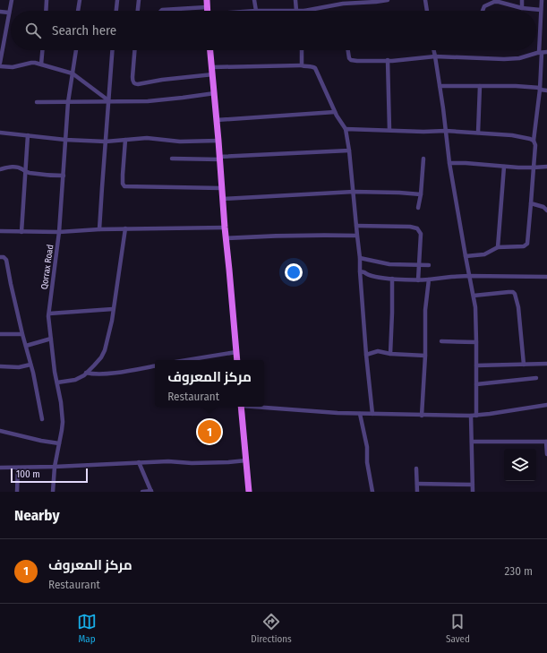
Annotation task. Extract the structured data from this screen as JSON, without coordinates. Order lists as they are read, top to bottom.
{
  "streets": {
    "street": ["Qorrax Road"]
  },
  "scale_bar": "100 m",
  "page": {
    "search": "Search here",
    "popup": ["مركز المعروف", "Restaurant"],
    "pins": "1",
    "scale": "100 m",
    "heading": "Nearby",
    "list": [
      {
        "mark": "1",
        "name": "مركز المعروف",
        "note": "Restaurant",
        "value": "230 m"
      }
    ],
    "nav": ["Map", "Directions", "Saved"]
  }
}
